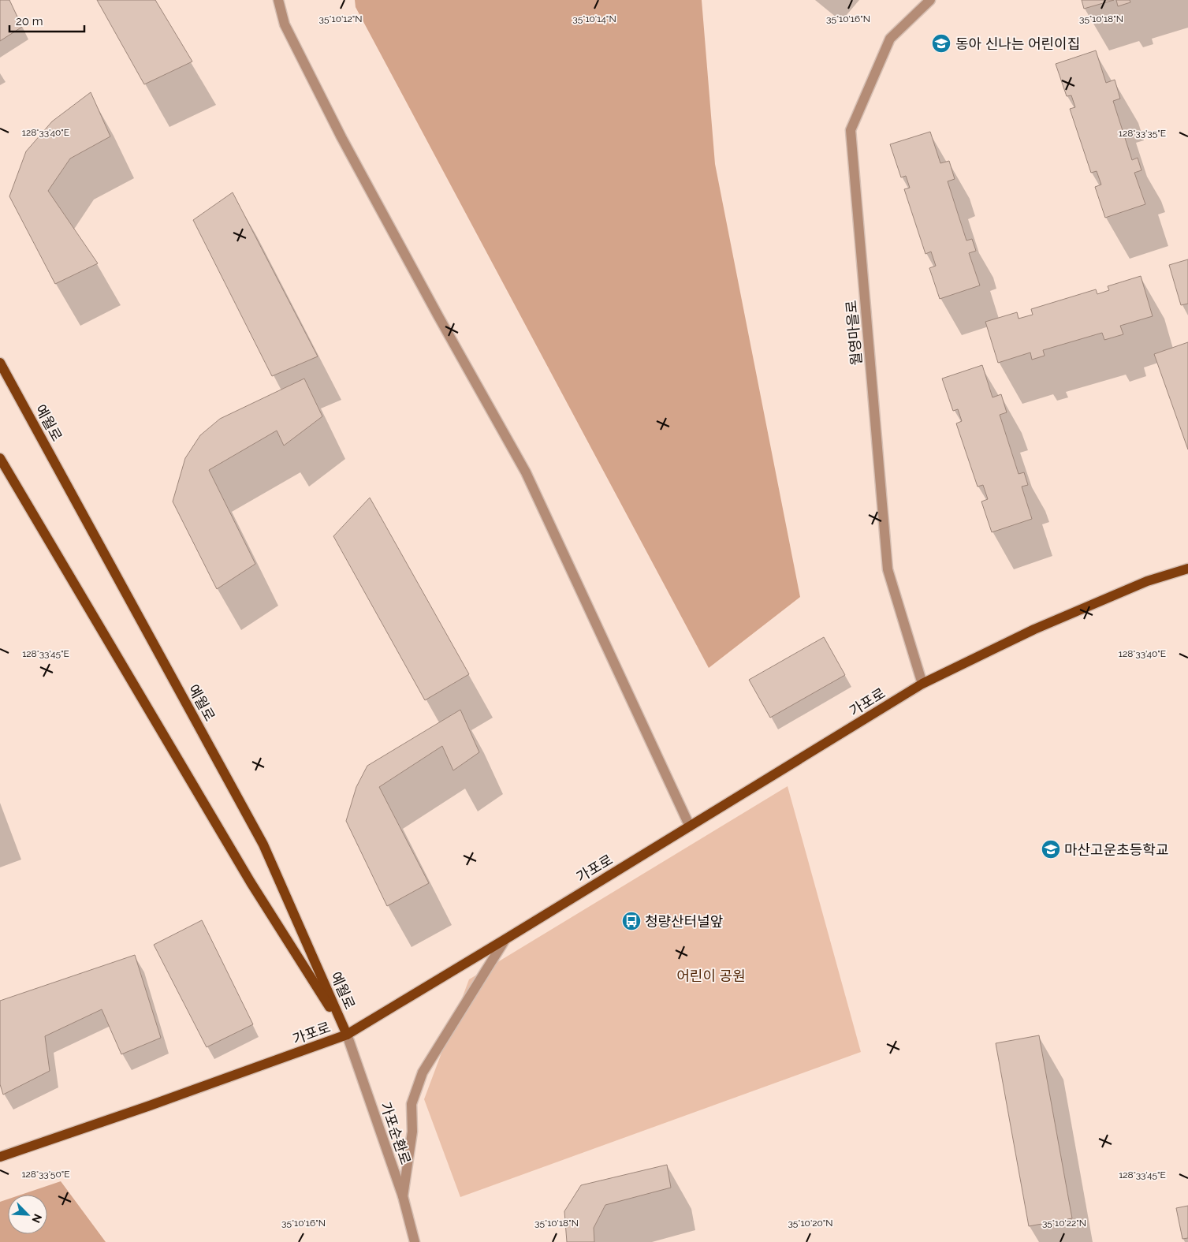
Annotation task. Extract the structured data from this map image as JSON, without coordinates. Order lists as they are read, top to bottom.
{
  "streets": {
    "main road": ["예월로", "가포로"],
    "street": ["월영마을로", "가포순환로"]
  },
  "crossings": [
    ["월영마을로", "가포로"],
    ["예월로", "가포로"],
    ["예월로", "가포순환로"],
    ["가포로", "가포순환로"]
  ],
  "parks": ["어린이 공원"],
  "places": {
    "school or university": ["동아 신나는 어린이집", "마산고운초등학교"],
    "bus stop": ["청량산터널앞"]
  },
  "scale_bar": "20 m",
  "north": "bottom right",
  "coordinates": [
    "35°10'12\"N",
    "35°10'14\"N",
    "35°10'16\"N",
    "35°10'18\"N",
    "128°33'40\"E",
    "128°33'35\"E",
    "128°33'45\"E",
    "128°33'50\"E",
    "35°10'20\"N",
    "35°10'22\"N"
  ]
}
